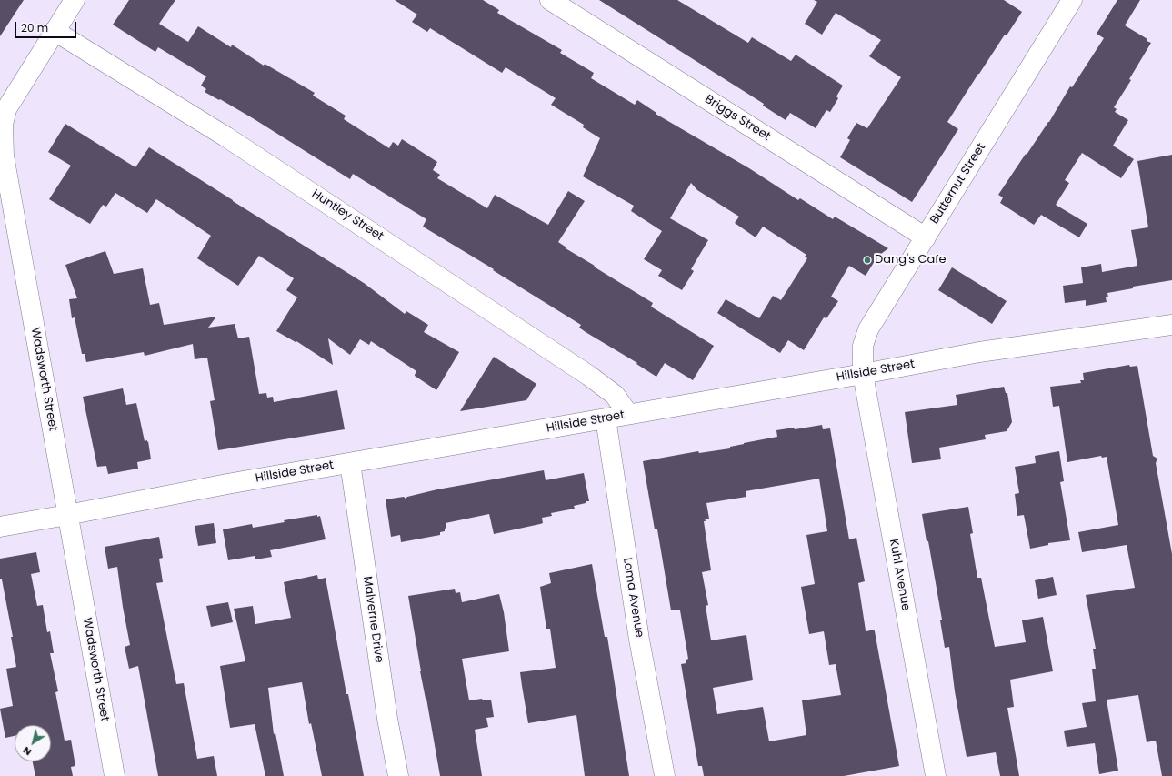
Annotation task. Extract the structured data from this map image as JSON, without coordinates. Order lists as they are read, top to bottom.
{
  "streets": {
    "street": [
      "Briggs Street",
      "Butternut Street",
      "Huntley Street",
      "Hillside Street",
      "Wadsworth Street",
      "Kuhl Avenue",
      "Loma Avenue",
      "Malverne Drive"
    ]
  },
  "crossings": [
    ["Briggs Street", "Butternut Street"],
    ["Butternut Street", "Hillside Street"],
    ["Butternut Street", "Kuhl Avenue"],
    ["Huntley Street", "Hillside Street"],
    ["Huntley Street", "Wadsworth Street"],
    ["Hillside Street", "Wadsworth Street"],
    ["Hillside Street", "Kuhl Avenue"],
    ["Hillside Street", "Loma Avenue"],
    ["Hillside Street", "Malverne Drive"]
  ],
  "places": ["Dang's Cafe"],
  "scale_bar": "20 m",
  "north": "bottom left"
}
